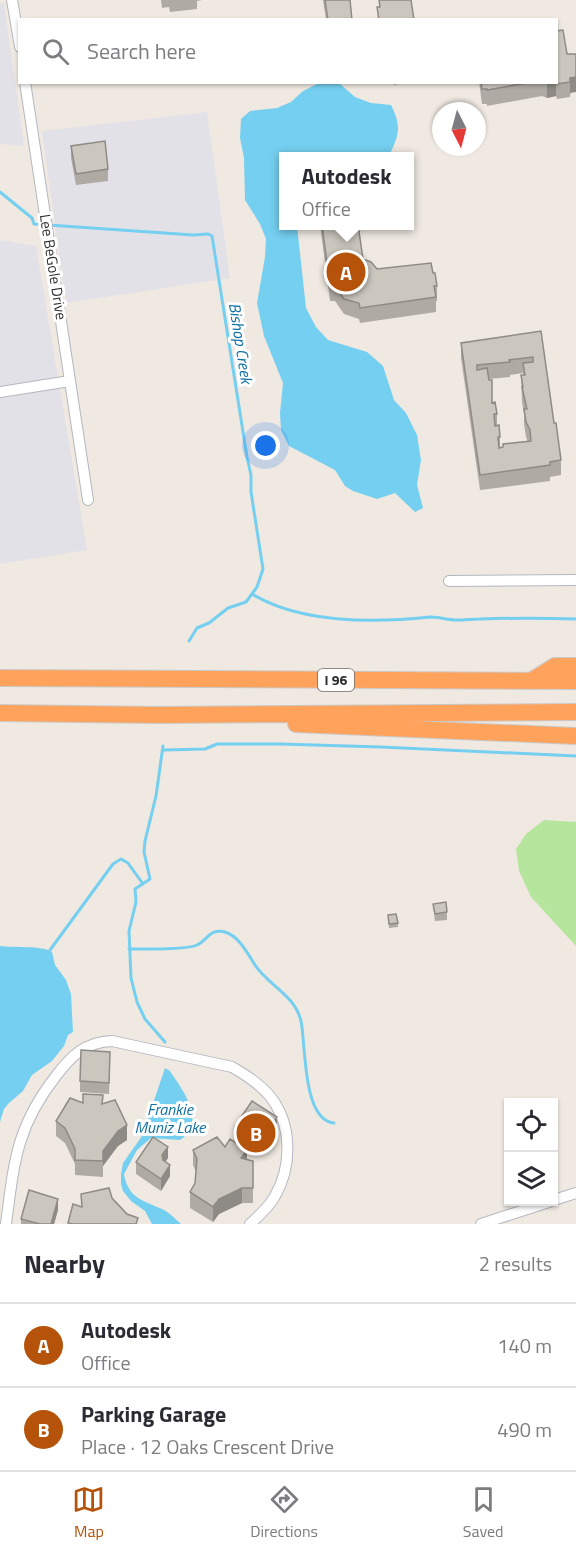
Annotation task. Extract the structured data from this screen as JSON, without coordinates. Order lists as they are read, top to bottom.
{
  "streets": {
    "highway": ["I 96"],
    "street": ["Lee BeGole Drive"]
  },
  "water": ["Bishop Creek", "Frankie Muniz Lake"],
  "north": "bottom",
  "page": {
    "search": "Search here",
    "popup": ["Autodesk", "Office"],
    "pins": ["A", "B"],
    "heading": ["Nearby", "2 results"],
    "list": [
      {
        "mark": "A",
        "name": "Autodesk",
        "note": "Office",
        "value": "140 m"
      },
      {
        "mark": "B",
        "name": "Parking Garage",
        "note": "Place · 12 Oaks Crescent Drive",
        "value": "490 m"
      }
    ],
    "nav": ["Map", "Directions", "Saved"]
  }
}
